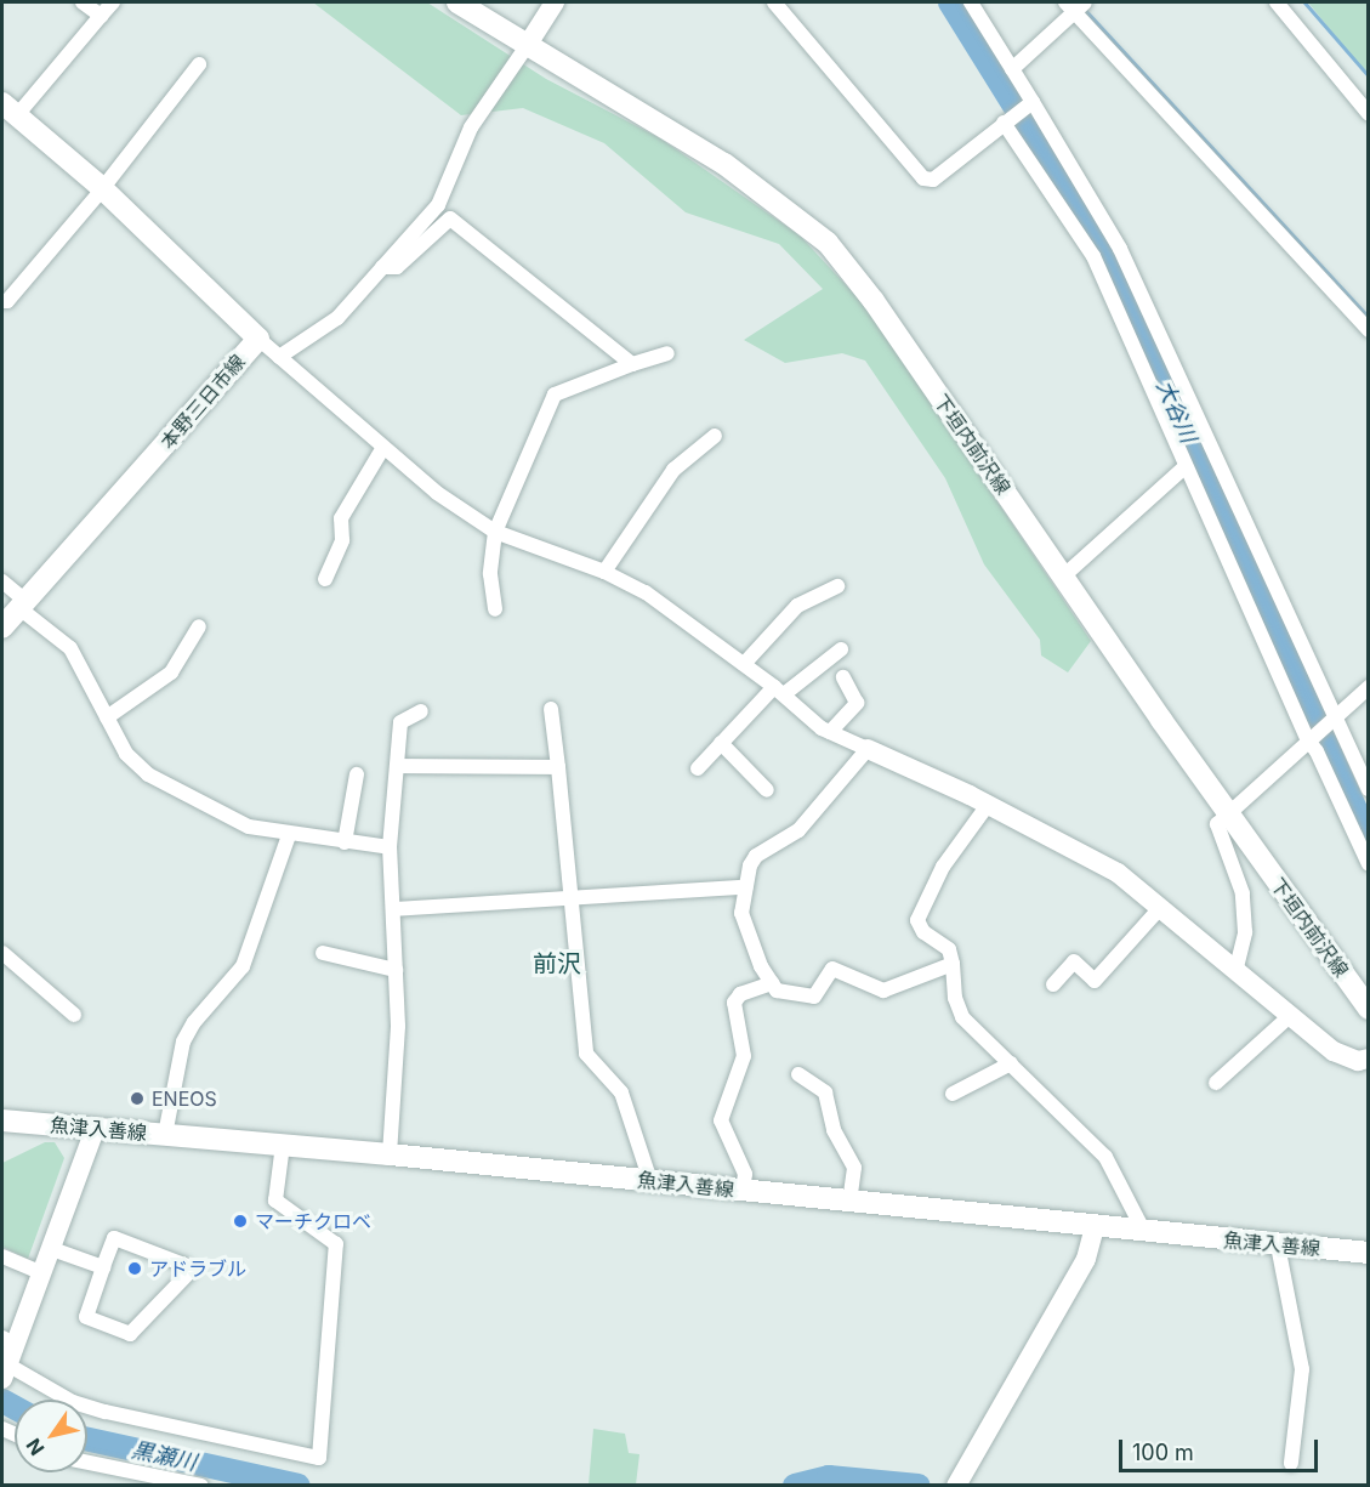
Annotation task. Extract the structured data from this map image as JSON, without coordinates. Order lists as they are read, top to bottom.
{
  "streets": {
    "main road": ["本野三日市線", "下垣内前沢線", "魚津入善線"]
  },
  "districts": ["前沢"],
  "water": ["大谷川", "黒瀬川"],
  "places": ["ENEOS", "マーチクロベ", "アドラブル"],
  "scale_bar": "100 m",
  "north": "bottom left"
}
